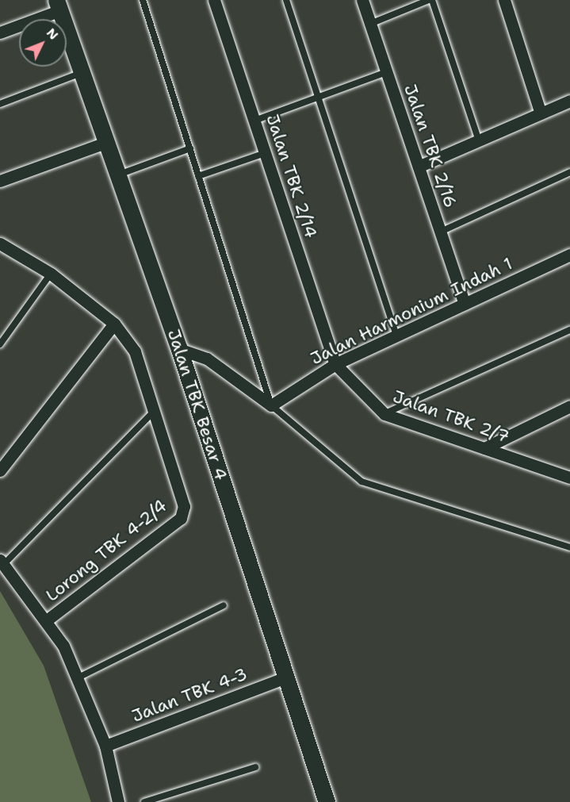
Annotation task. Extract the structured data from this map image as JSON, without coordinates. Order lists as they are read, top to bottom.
{
  "streets": {
    "street": [
      "Jalan TBK 2/16",
      "Jalan TBK 2/14",
      "Jalan Harmonium Indah 1",
      "Jalan TBK Besar 4",
      "Jalan TBK 2/7",
      "Lorong TBK 4-2/4",
      "Jalan TBK 4-3"
    ]
  },
  "crossings": [
    ["Jalan TBK 2/16", "Jalan Harmonium Indah 1"],
    ["Jalan TBK 2/14", "Jalan Harmonium Indah 1"],
    ["Jalan TBK 2/14", "Jalan TBK 2/7"],
    ["Jalan Harmonium Indah 1", "Jalan TBK 2/7"],
    ["Jalan TBK Besar 4", "Jalan TBK 4-3"]
  ],
  "north": "top right"
}
